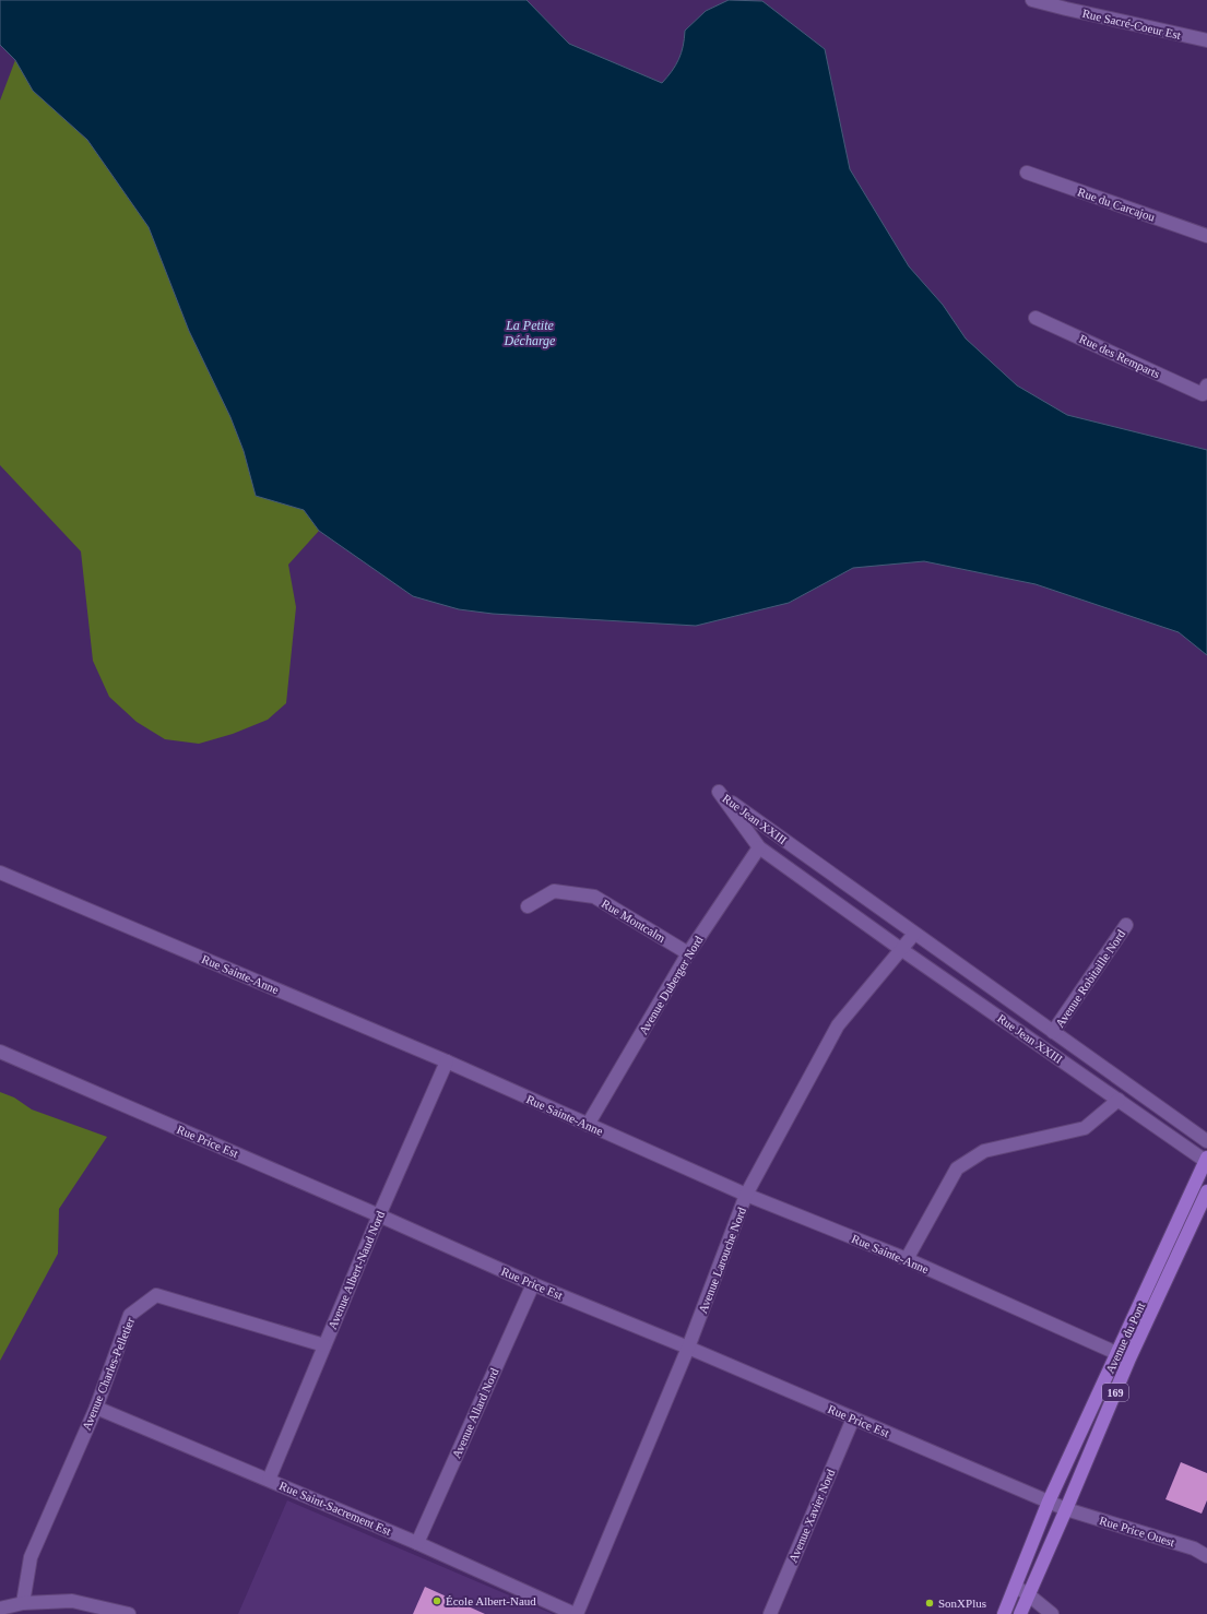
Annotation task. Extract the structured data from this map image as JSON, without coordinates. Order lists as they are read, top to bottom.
{
  "streets": {
    "main road": ["Avenue du Pont", "169"],
    "street": [
      "Rue Sacré-Coeur Est",
      "Rue du Carcajou",
      "Rue des Remparts",
      "Rue Jean XXIII",
      "Rue Montcalm",
      "Rue Sainte-Anne",
      "Avenue Robitaille Nord",
      "Avenue Duberger Nord",
      "Rue Price Est",
      "Avenue Larouche Nord",
      "Avenue Albert-Naud Nord",
      "Avenue Charles-Pelletier",
      "Avenue Allard Nord",
      "Rue Saint-Sacrement Est",
      "Avenue Xavier Nord",
      "Rue Price Ouest"
    ]
  },
  "crossings": [
    ["Rue Jean XXIII", "Avenue Robitaille Nord"],
    ["Rue Jean XXIII", "Avenue Duberger Nord"],
    ["Rue Jean XXIII", "Avenue Larouche Nord"],
    ["Rue Jean XXIII", "Avenue du Pont"],
    ["Rue Montcalm", "Avenue Duberger Nord"],
    ["Rue Sainte-Anne", "Avenue Duberger Nord"],
    ["Rue Sainte-Anne", "Avenue Larouche Nord"],
    ["Rue Sainte-Anne", "Avenue Albert-Naud Nord"],
    ["Rue Sainte-Anne", "Avenue du Pont"],
    ["Rue Price Est", "Avenue Larouche Nord"],
    ["Rue Price Est", "Avenue Albert-Naud Nord"],
    ["Rue Price Est", "Avenue du Pont"],
    ["Rue Price Est", "Avenue Allard Nord"],
    ["Rue Price Est", "Avenue Xavier Nord"],
    ["Rue Price Est", "Rue Price Ouest"],
    ["Avenue Larouche Nord", "Rue Saint-Sacrement Est"],
    ["Avenue Albert-Naud Nord", "Avenue Charles-Pelletier"],
    ["Avenue Albert-Naud Nord", "Rue Saint-Sacrement Est"],
    ["Avenue du Pont", "Rue Price Ouest"],
    ["Avenue Charles-Pelletier", "Rue Saint-Sacrement Est"],
    ["Avenue Allard Nord", "Rue Saint-Sacrement Est"]
  ],
  "water": ["La Petite Décharge"],
  "places": ["École Albert-Naud", "SonXPlus"]
}
